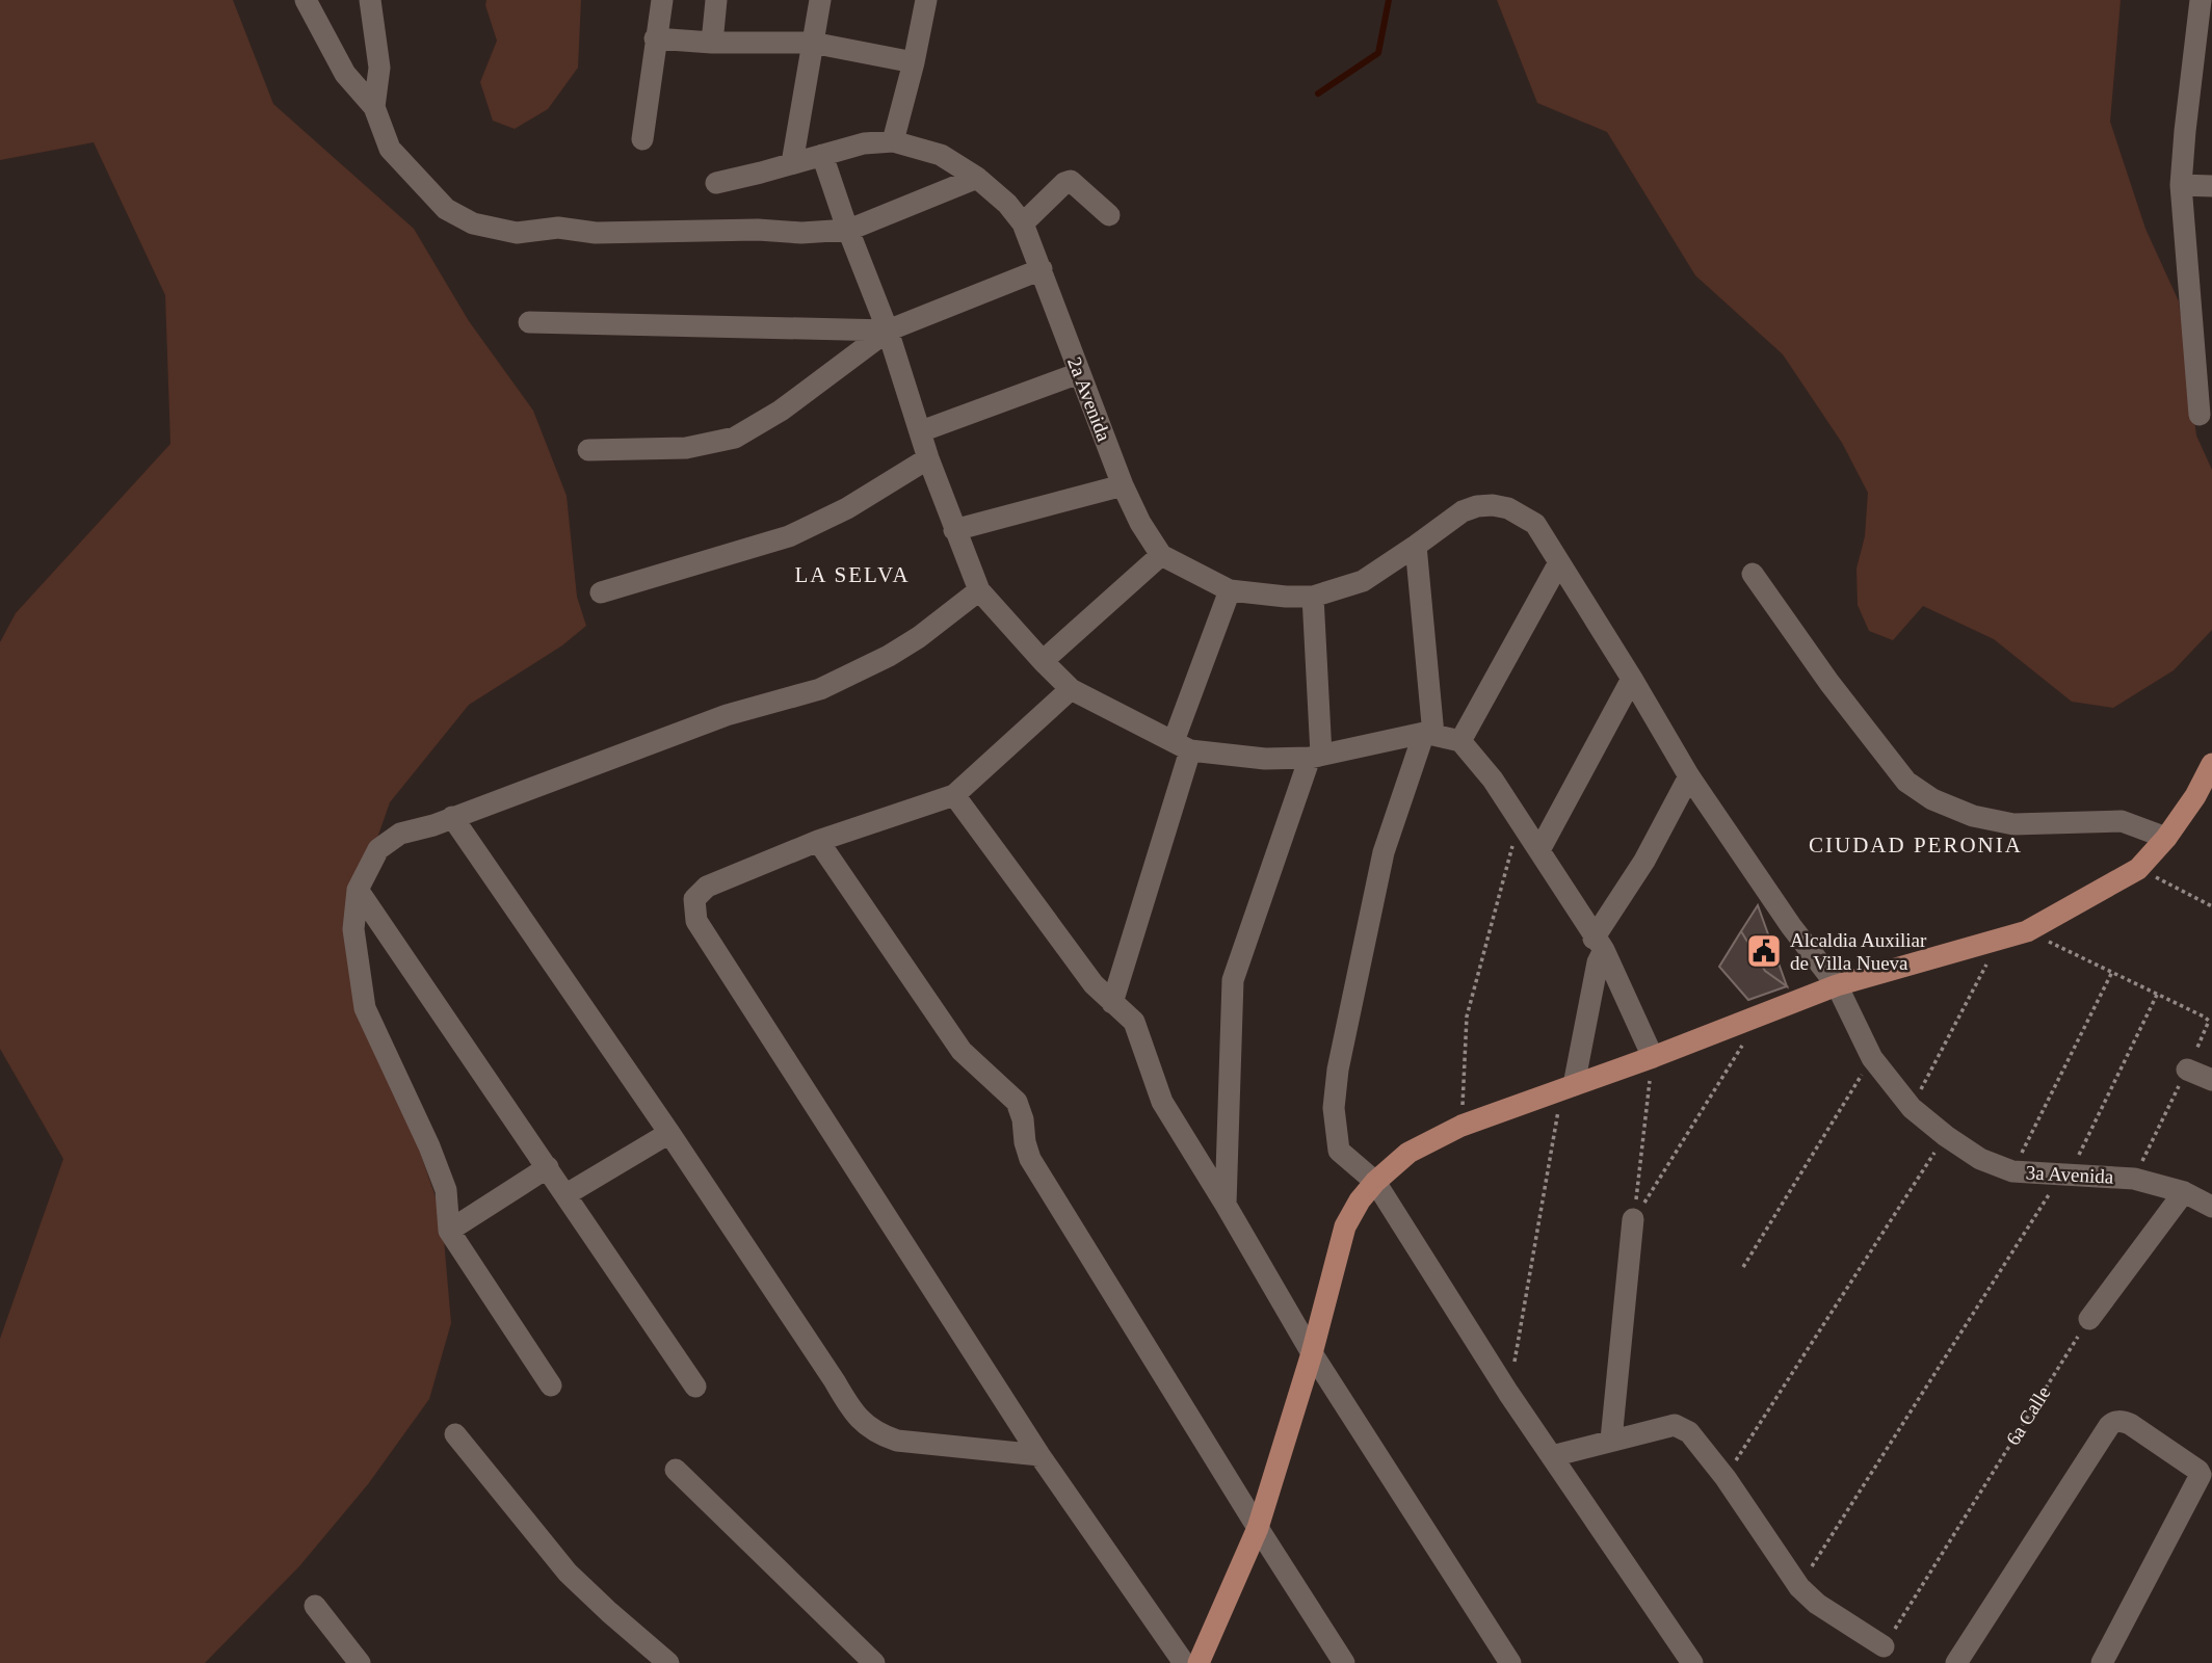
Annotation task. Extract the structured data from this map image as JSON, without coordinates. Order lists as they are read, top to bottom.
{
  "streets": {
    "street": ["2a Avenida", "3a Avenida"],
    "path": ["6a Calle"]
  },
  "crossings": [
    ["2a Avenida", "3a Avenida"]
  ],
  "districts": ["LA SELVA", "CIUDAD PERONIA"],
  "places": {
    "public building": ["Alcaldia Auxiliar de Villa Nueva"]
  }
}
